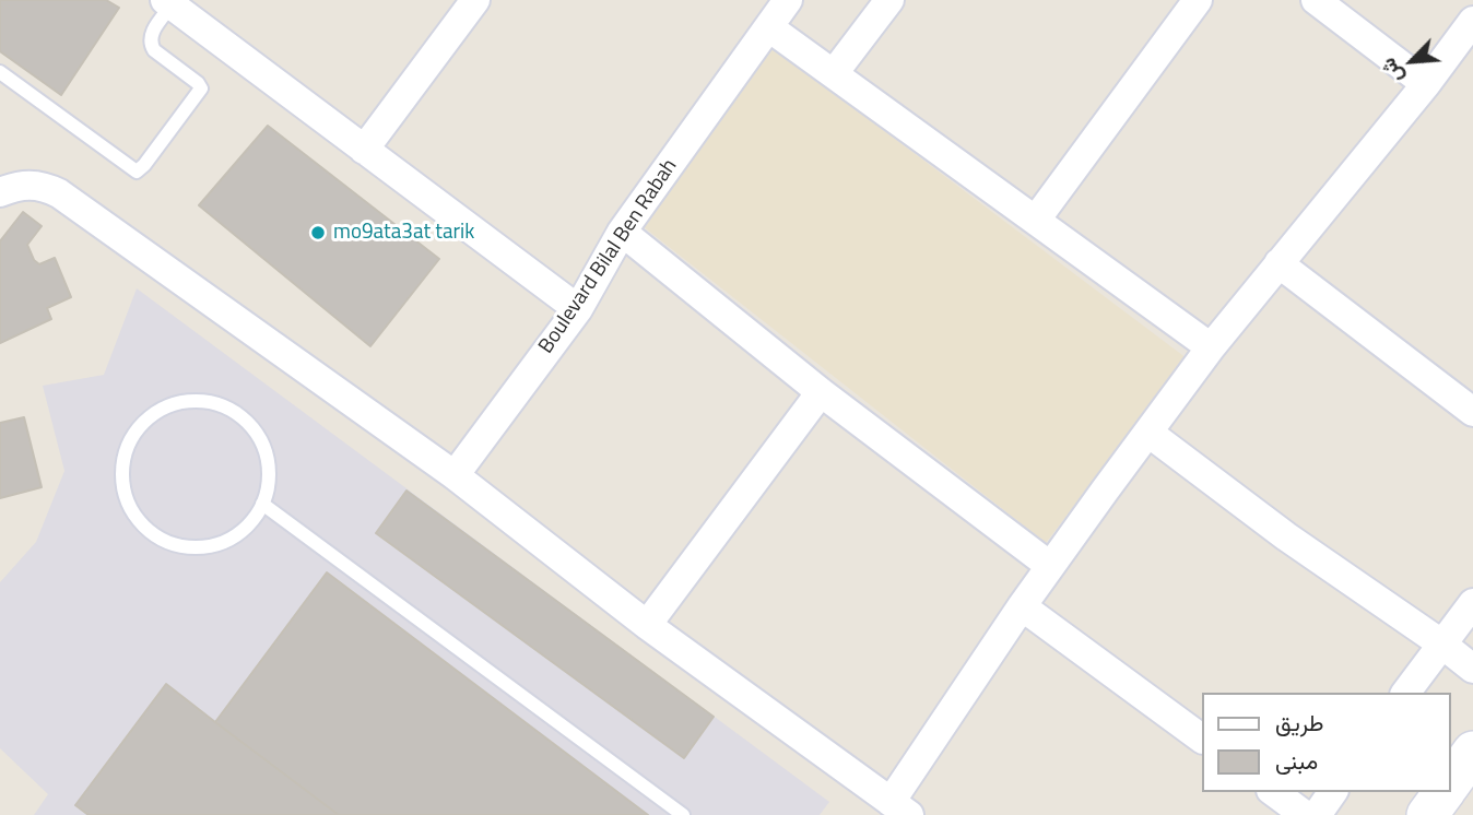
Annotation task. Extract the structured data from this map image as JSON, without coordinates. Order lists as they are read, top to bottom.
{
  "streets": {
    "street": ["Boulevard Bilal Ben Rabah"]
  },
  "places": ["mo9ata3at tarik"],
  "legend": ["طريق", "مبنى"],
  "north": "bottom left"
}
